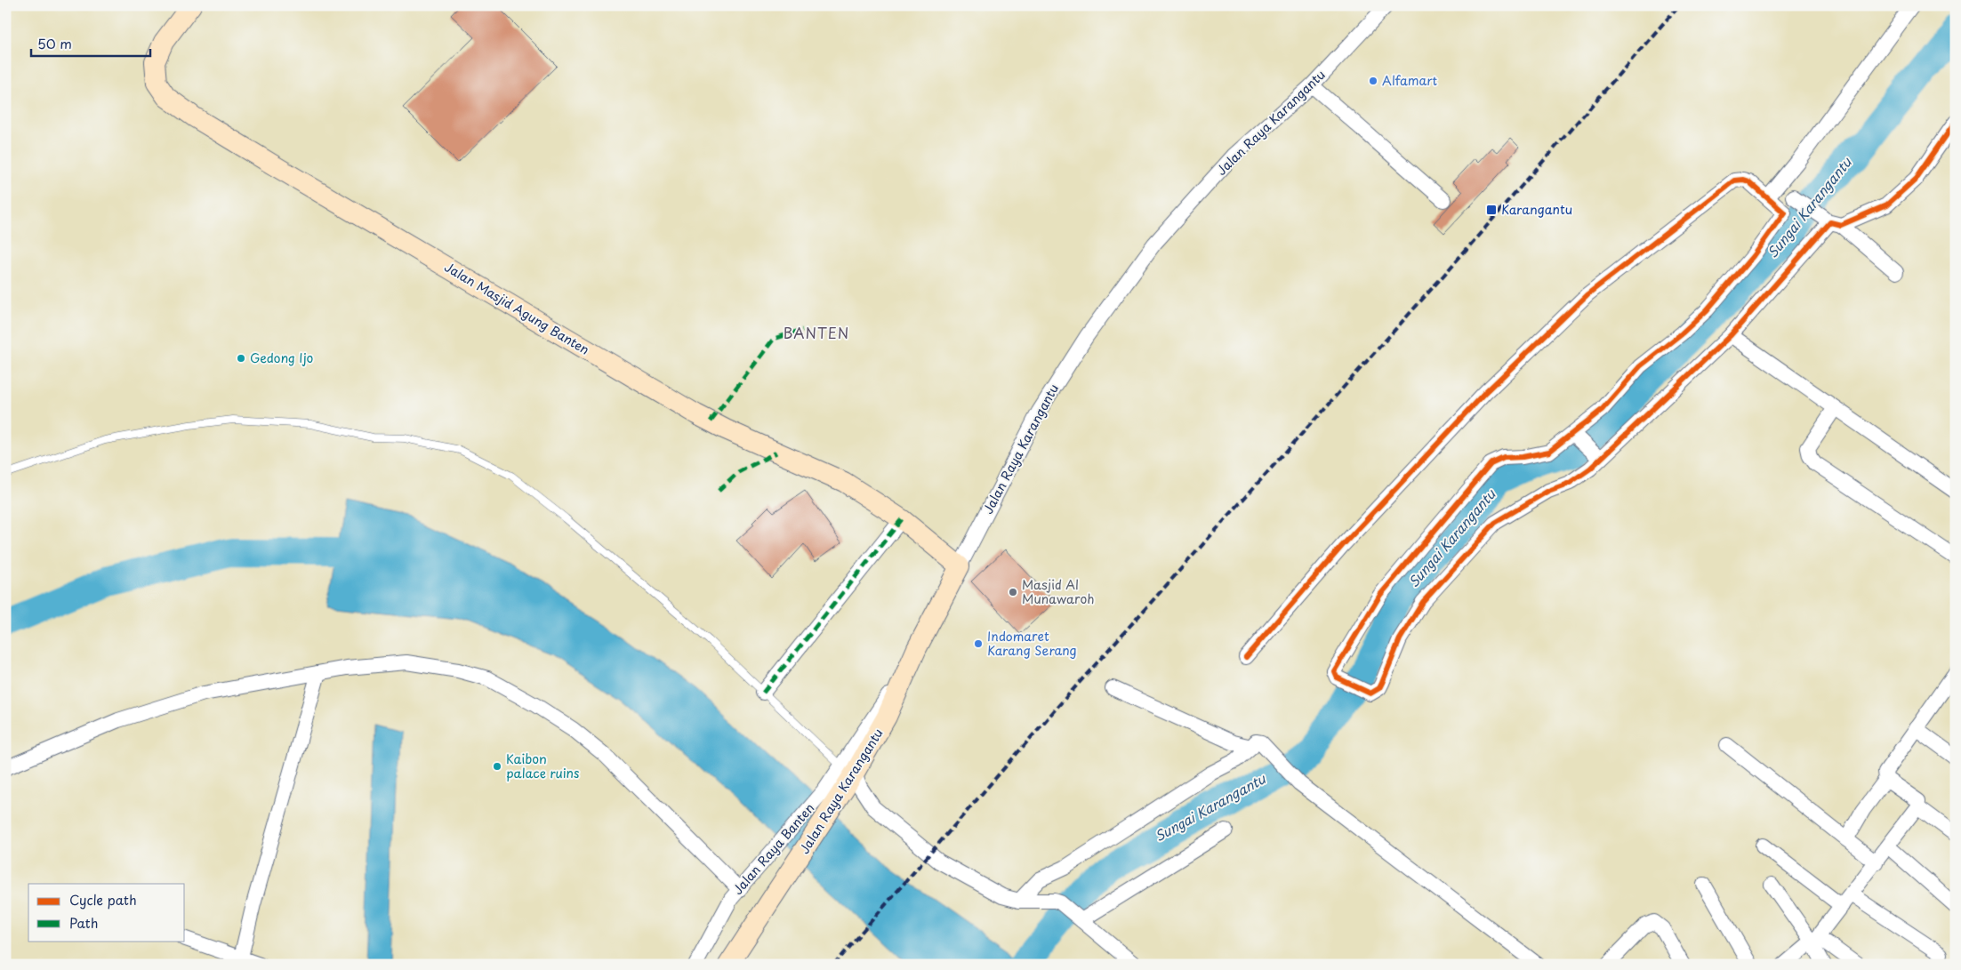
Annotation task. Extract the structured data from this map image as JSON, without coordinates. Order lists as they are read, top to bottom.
{
  "streets": {
    "main road": ["Jalan Raya Karangantu", "Jalan Masjid Agung Banten"],
    "street": ["Jalan Raya Banten"]
  },
  "crossings": [
    ["Jalan Raya Karangantu", "Jalan Masjid Agung Banten"],
    ["Jalan Raya Karangantu", "Jalan Raya Banten"]
  ],
  "districts": ["BANTEN"],
  "water": ["Sungai Karangantu"],
  "places": {
    "other": [
      "Alfamart",
      "Gedong Ijo",
      "Masjid Al Munawaroh",
      "Indomaret Karang Serang",
      "Kaibon palace ruins"
    ],
    "transit": ["Karangantu"]
  },
  "legend": ["Cycle path", "Path"],
  "scale_bar": "50 m"
}
